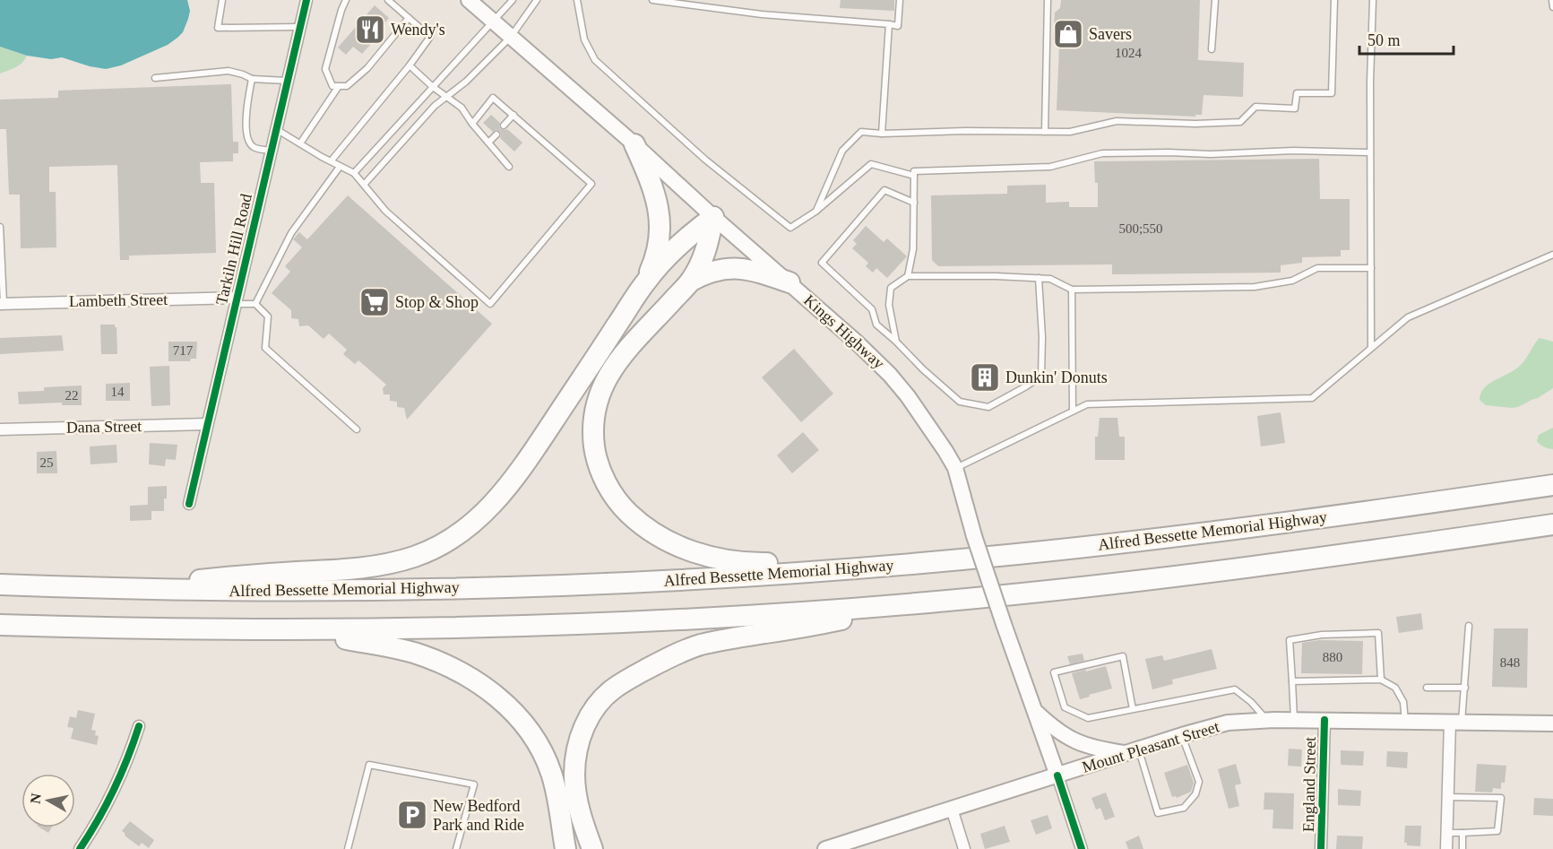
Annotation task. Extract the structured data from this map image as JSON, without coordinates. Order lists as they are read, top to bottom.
{
  "streets": {
    "highway": ["Alfred Bessette Memorial Highway"],
    "main road": ["Kings Highway", "Mount Pleasant Street"],
    "street": [
      "Tarkiln Hill Road",
      "Lambeth Street",
      "Dana Street",
      "England Street"
    ]
  },
  "crossings": [
    ["Tarkiln Hill Road", "Lambeth Street"],
    ["Tarkiln Hill Road", "Dana Street"],
    ["Kings Highway", "Mount Pleasant Street"],
    ["Mount Pleasant Street", "England Street"]
  ],
  "places": {
    "restaurant": ["Wendy's"],
    "shop": ["Savers"],
    "supermarket": ["Stop & Shop"],
    "building": ["Dunkin' Donuts"],
    "parking": ["New Bedford Park and Ride"]
  },
  "house_numbers": [
    "1024",
    "500;550",
    "717",
    "14",
    "22",
    "25",
    "880",
    "848"
  ],
  "scale_bar": "50 m",
  "north": "left"
}
